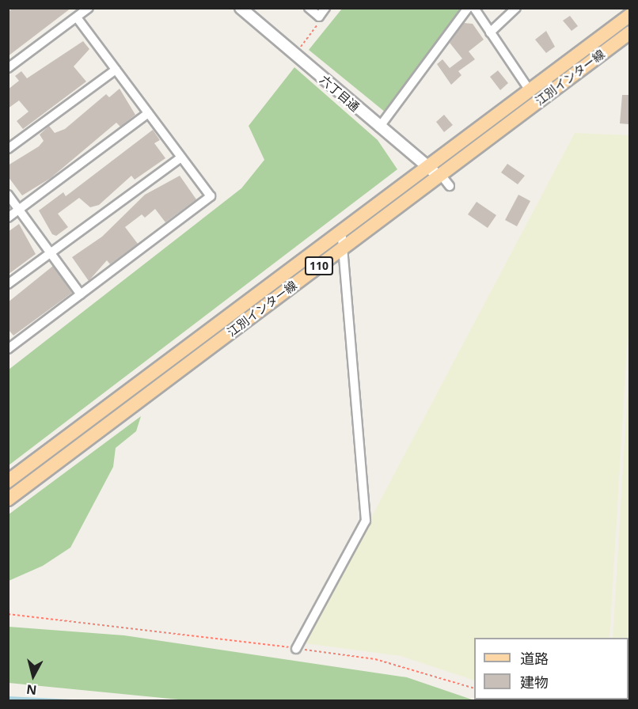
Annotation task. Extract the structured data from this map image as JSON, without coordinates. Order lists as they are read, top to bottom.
{
  "streets": {
    "main road": ["江別インター線", "110"],
    "street": ["六丁目通"]
  },
  "crossings": [
    ["江別インター線", "六丁目通"]
  ],
  "legend": ["道路", "建物"],
  "north": "bottom"
}
